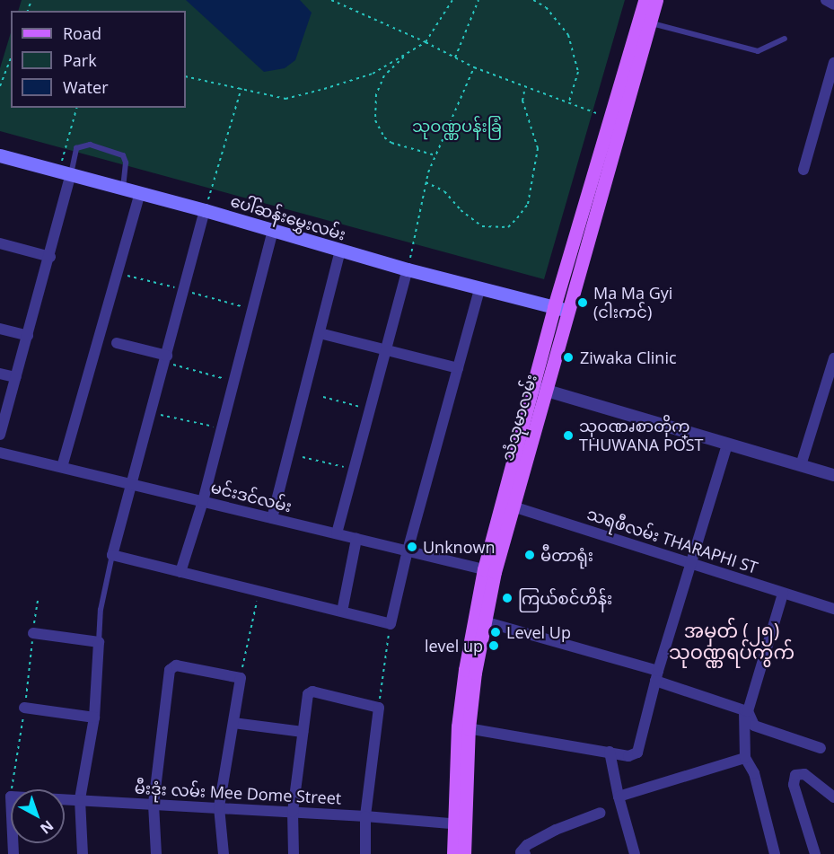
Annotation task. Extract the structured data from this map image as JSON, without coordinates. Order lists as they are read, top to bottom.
{
  "streets": {
    "main road": ["ပေါ်ဆန်းမွှေးလမ်း", "သံသုမာလမ်း"],
    "street": ["မင်းဒင်လမ်း", "သရဖီလမ်း THARAPHI ST", "မီးဒုံး လမ်း Mee Dome Street"]
  },
  "crossings": [
    ["ပေါ်ဆန်းမွှေးလမ်း", "သံသုမာလမ်း"],
    ["သံသုမာလမ်း", "မင်းဒင်လမ်း"],
    ["သံသုမာလမ်း", "သရဖီလမ်း THARAPHI ST"],
    ["သံသုမာလမ်း", "မီးဒုံး လမ်း Mee Dome Street"]
  ],
  "districts": ["အမှတ် (၂၅) သုဝဏ္ဏရပ်ကွက်"],
  "parks": ["သုဝဏ္ဏပန်းခြံ"],
  "places": [
    "Ma Ma Gyi (ငါးကင်)",
    "Ziwaka Clinic",
    "သုဝဏၧစာတိုက္ THUWANA POST",
    "Unknown",
    "မီတာရုံး",
    "ကြယ်စင်ဟိန်း",
    "Level Up",
    "level up"
  ],
  "legend": ["Road", "Park", "Water"],
  "north": "bottom right"
}
